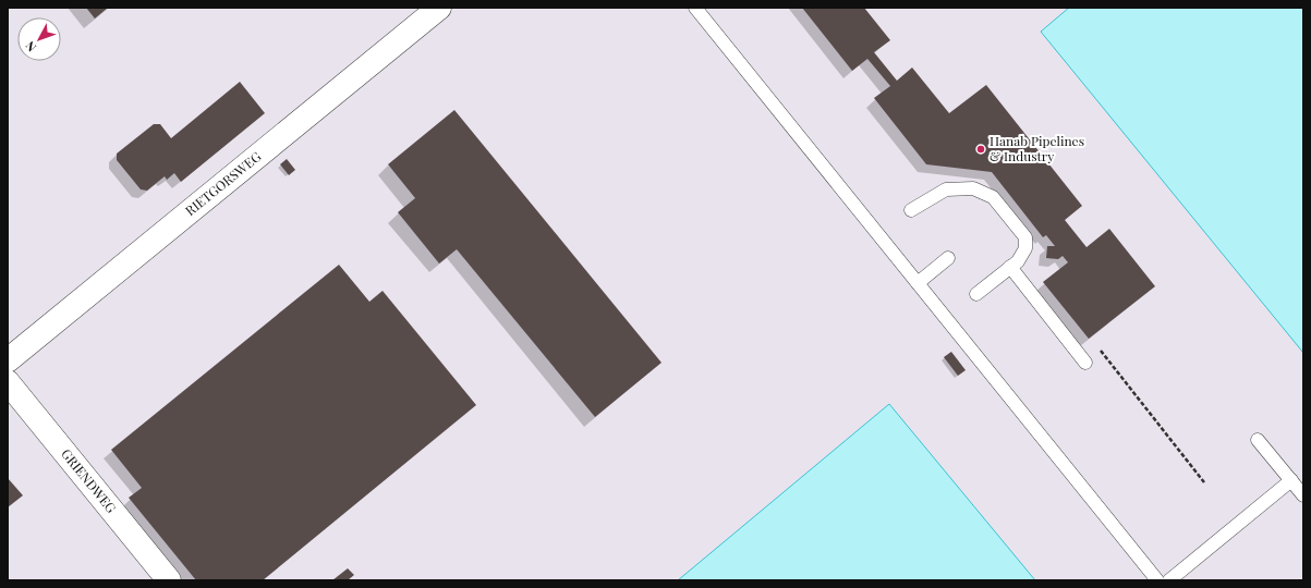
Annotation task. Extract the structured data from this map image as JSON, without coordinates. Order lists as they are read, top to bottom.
{
  "streets": {
    "street": ["RIETGORSWEG", "GRIENDWEG"]
  },
  "places": ["Hanab Pipelines & Industry"],
  "north": "bottom left"
}
